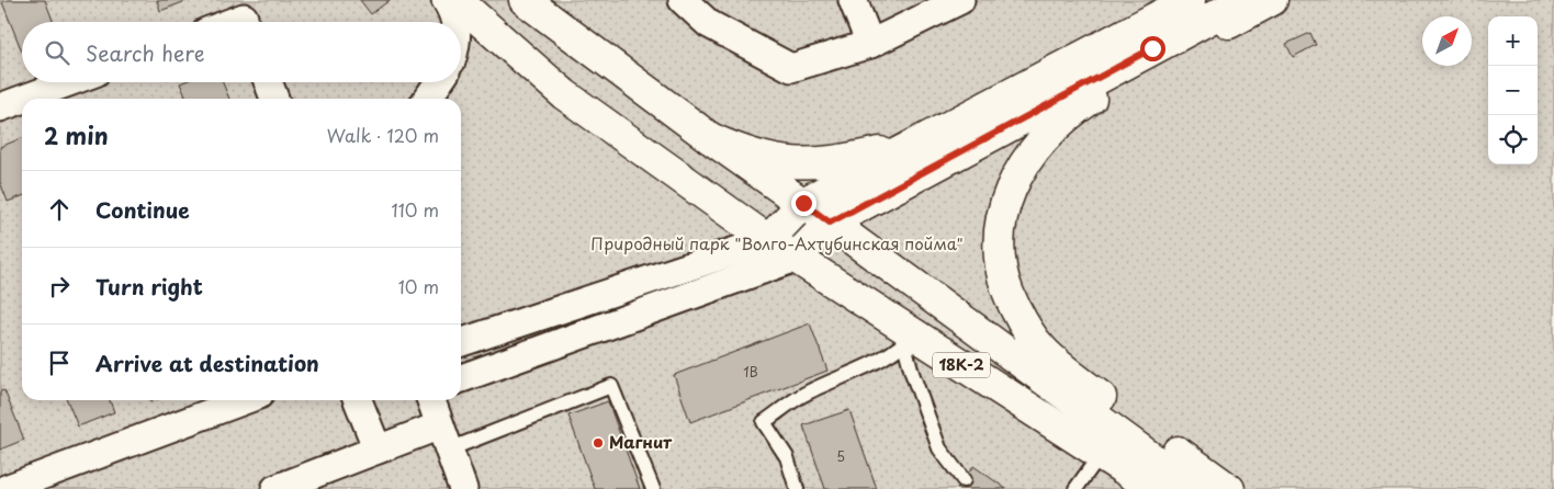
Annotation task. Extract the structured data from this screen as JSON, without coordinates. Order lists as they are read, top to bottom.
{
  "streets": {
    "main road": ["18К-2"]
  },
  "parks": ["Природный парк \"Волго-Ахтубинская пойма\""],
  "places": ["Магнит"],
  "house_numbers": ["1В", "5"],
  "north": "top right",
  "page": {
    "map_buttons": ["+", "−"],
    "search": "Search here",
    "heading": ["2 min", "Walk · 120 m"],
    "list": [
      ["Continue", "110 m"],
      ["Turn right", "10 m"],
      "Arrive at destination"
    ]
  }
}
